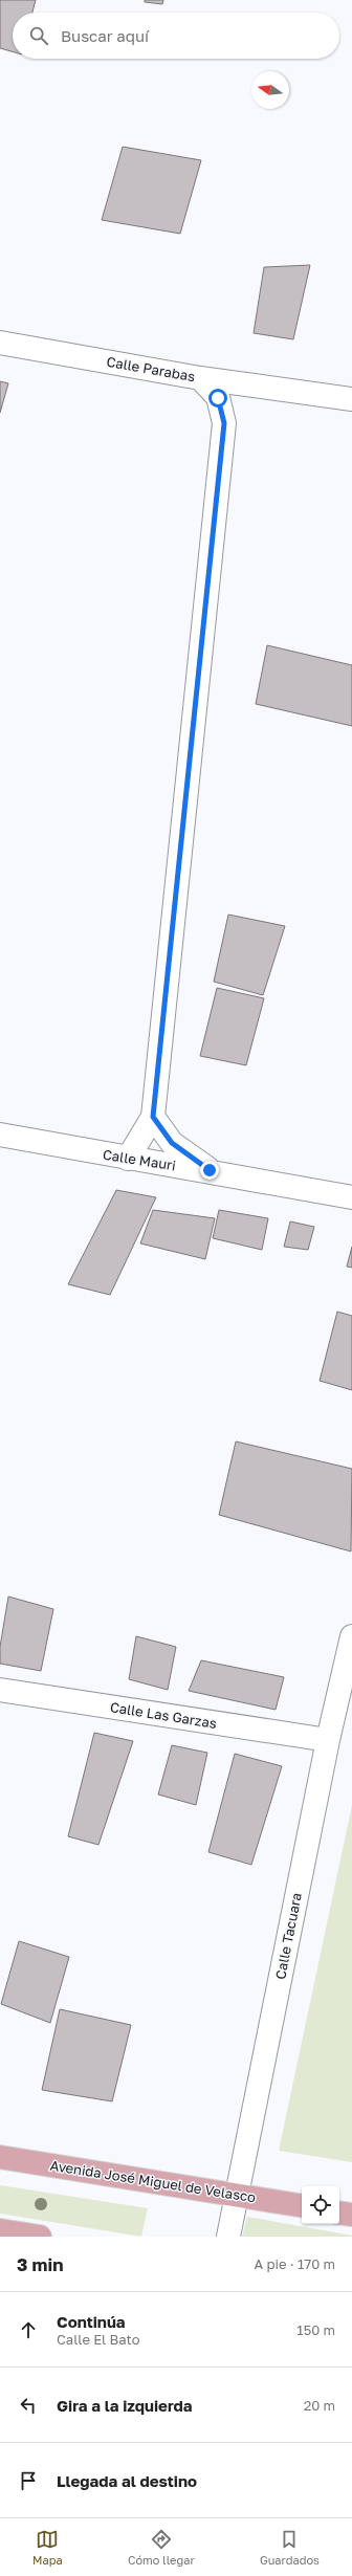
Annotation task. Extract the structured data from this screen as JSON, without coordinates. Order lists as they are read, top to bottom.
{
  "streets": {
    "main road": ["Avenida José Miguel de Velasco"],
    "street": [
      "Calle Parabas",
      "Calle Mauri",
      "Calle Las Garzas",
      "Calle Tacuara"
    ]
  },
  "crossings": [
    ["Calle Las Garzas", "Calle Tacuara"],
    ["Calle Tacuara", "Avenida José Miguel de Velasco"]
  ],
  "north": "left",
  "page": {
    "search": "Buscar aquí",
    "heading": ["3 min", "A pie · 170 m"],
    "list": [
      ["Continúa", "Calle El Bato", "150 m"],
      ["Gira a la izquierda", "20 m"],
      "Llegada al destino"
    ],
    "nav": ["Mapa", "Cómo llegar", "Guardados"]
  }
}
